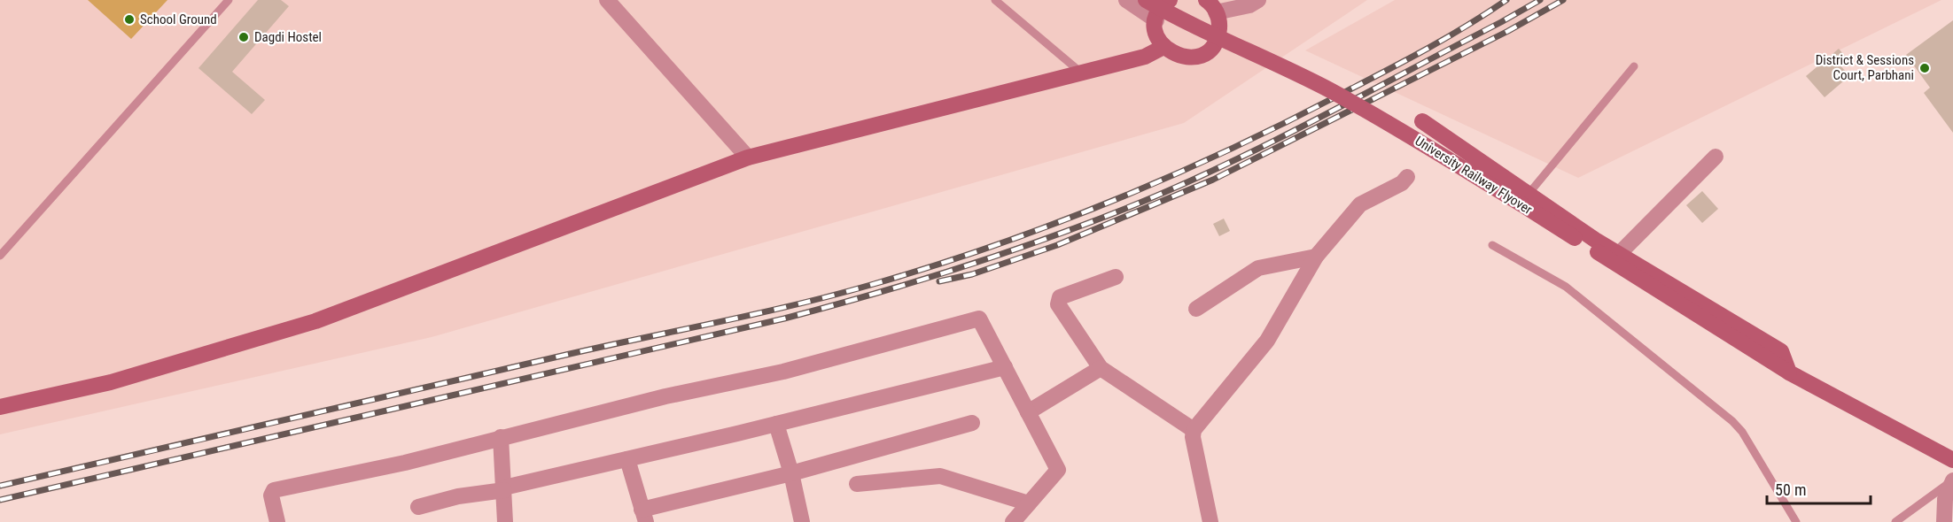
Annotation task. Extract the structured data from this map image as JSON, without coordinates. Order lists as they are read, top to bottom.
{
  "streets": {
    "main road": ["University Railway Flyover"]
  },
  "places": ["School Ground", "Dagdi Hostel", "District & Sessions Court, Parbhani"],
  "scale_bar": "50 m"
}
